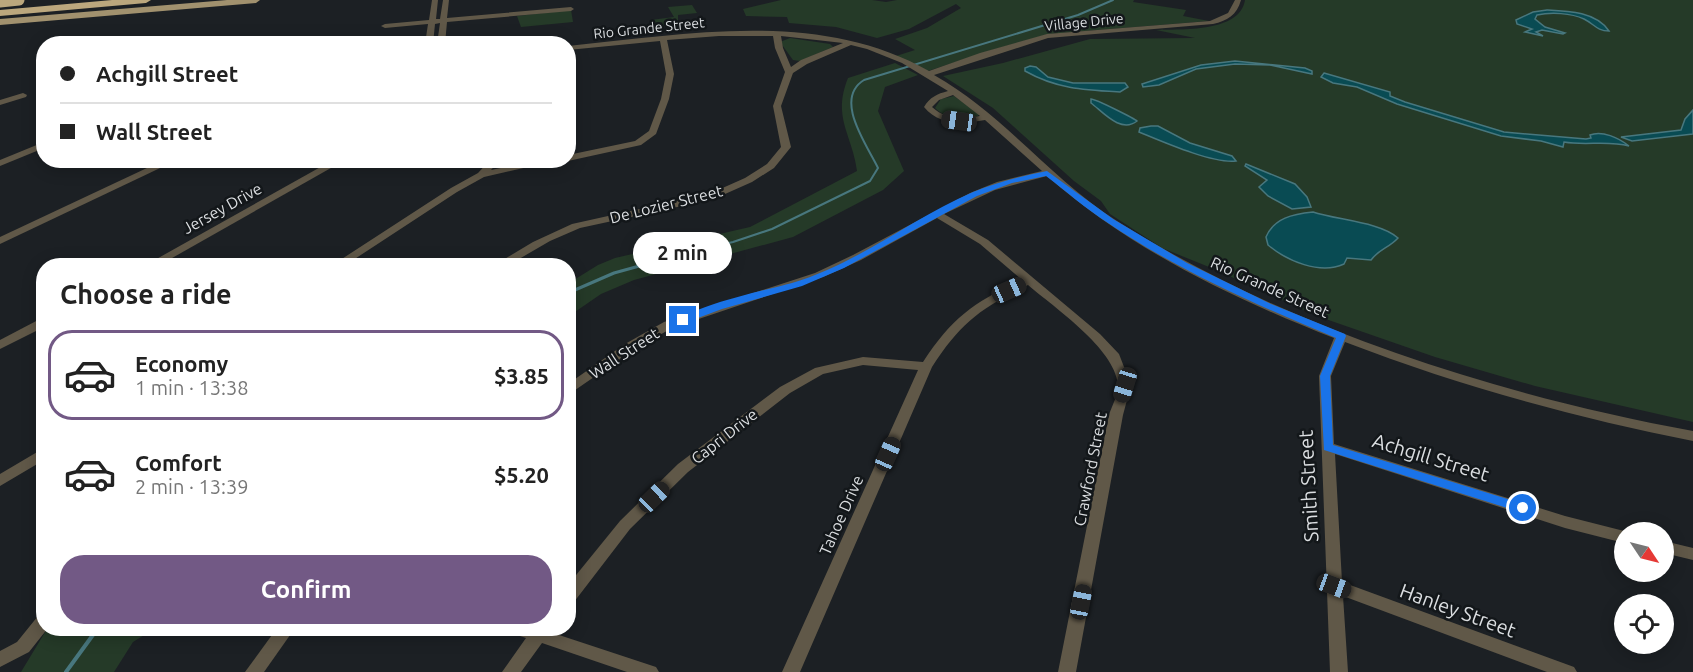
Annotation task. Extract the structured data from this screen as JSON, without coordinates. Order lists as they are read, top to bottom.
{
  "streets": {
    "street": [
      "Village Drive",
      "Rio Grande Street",
      "De Lozier Street",
      "Jersey Drive",
      "Wall Street",
      "Capri Drive",
      "Achgill Street",
      "Crawford Street",
      "Smith Street",
      "Tahoe Drive",
      "Hanley Street"
    ]
  },
  "crossings": [
    ["Village Drive", "Rio Grande Street"],
    ["Rio Grande Street", "Wall Street"],
    ["Rio Grande Street", "Smith Street"],
    ["Wall Street", "Crawford Street"],
    ["Capri Drive", "Tahoe Drive"],
    ["Achgill Street", "Smith Street"],
    ["Crawford Street", "Tahoe Drive"],
    ["Smith Street", "Hanley Street"]
  ],
  "north": "bottom right",
  "page": {
    "banner": ["Achgill Street", "Wall Street"],
    "bubble": "2 min",
    "heading": "Choose a ride",
    "list": [
      {
        "name": "Economy",
        "note": "1 min · 13:38",
        "value": "$3.85"
      },
      {
        "name": "Comfort",
        "note": "2 min · 13:39",
        "value": "$5.20"
      }
    ],
    "buttons": "Confirm"
  }
}
